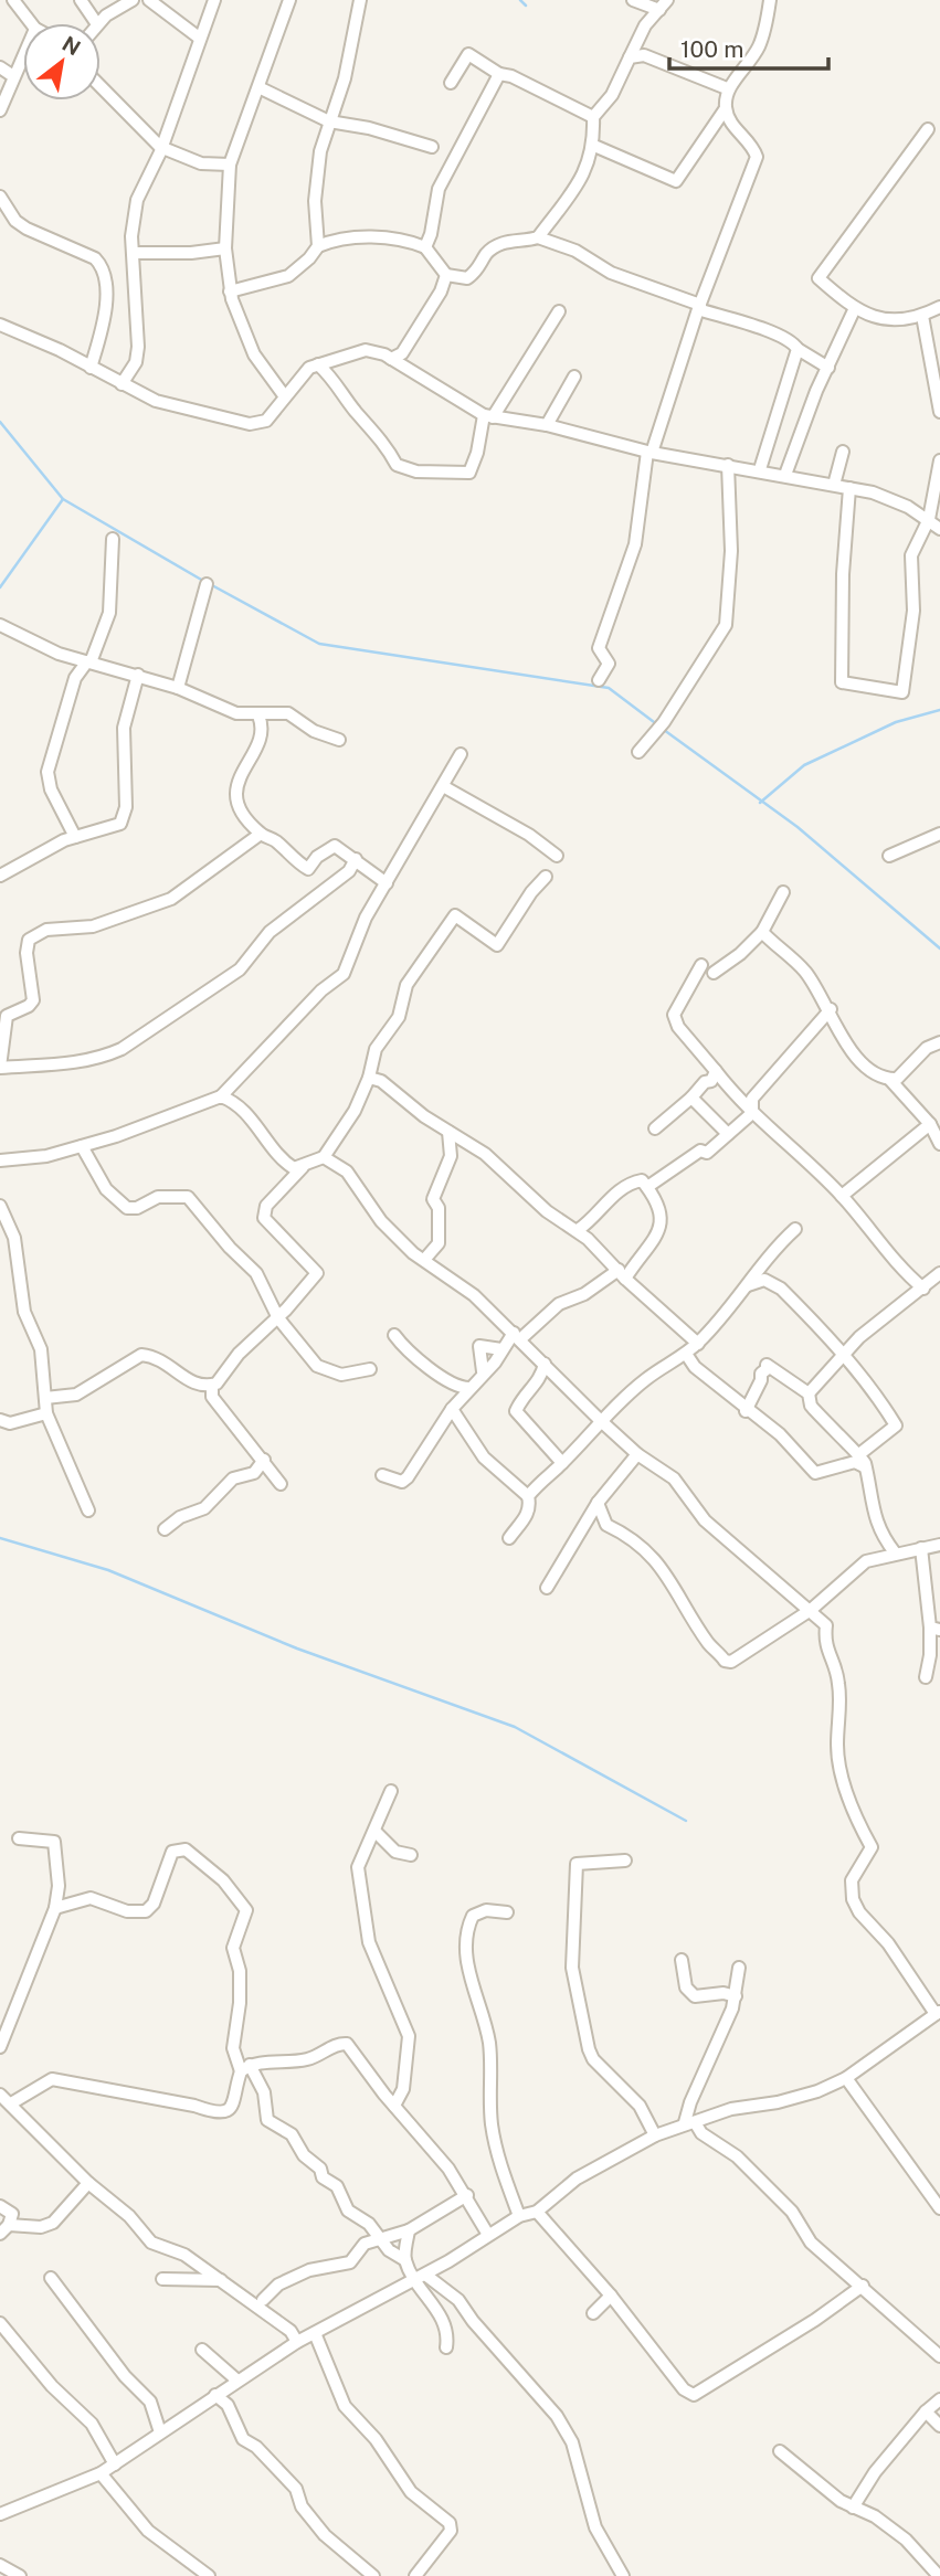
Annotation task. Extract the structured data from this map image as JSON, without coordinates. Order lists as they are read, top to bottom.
{
  "scale_bar": "100 m",
  "north": "top right"
}
